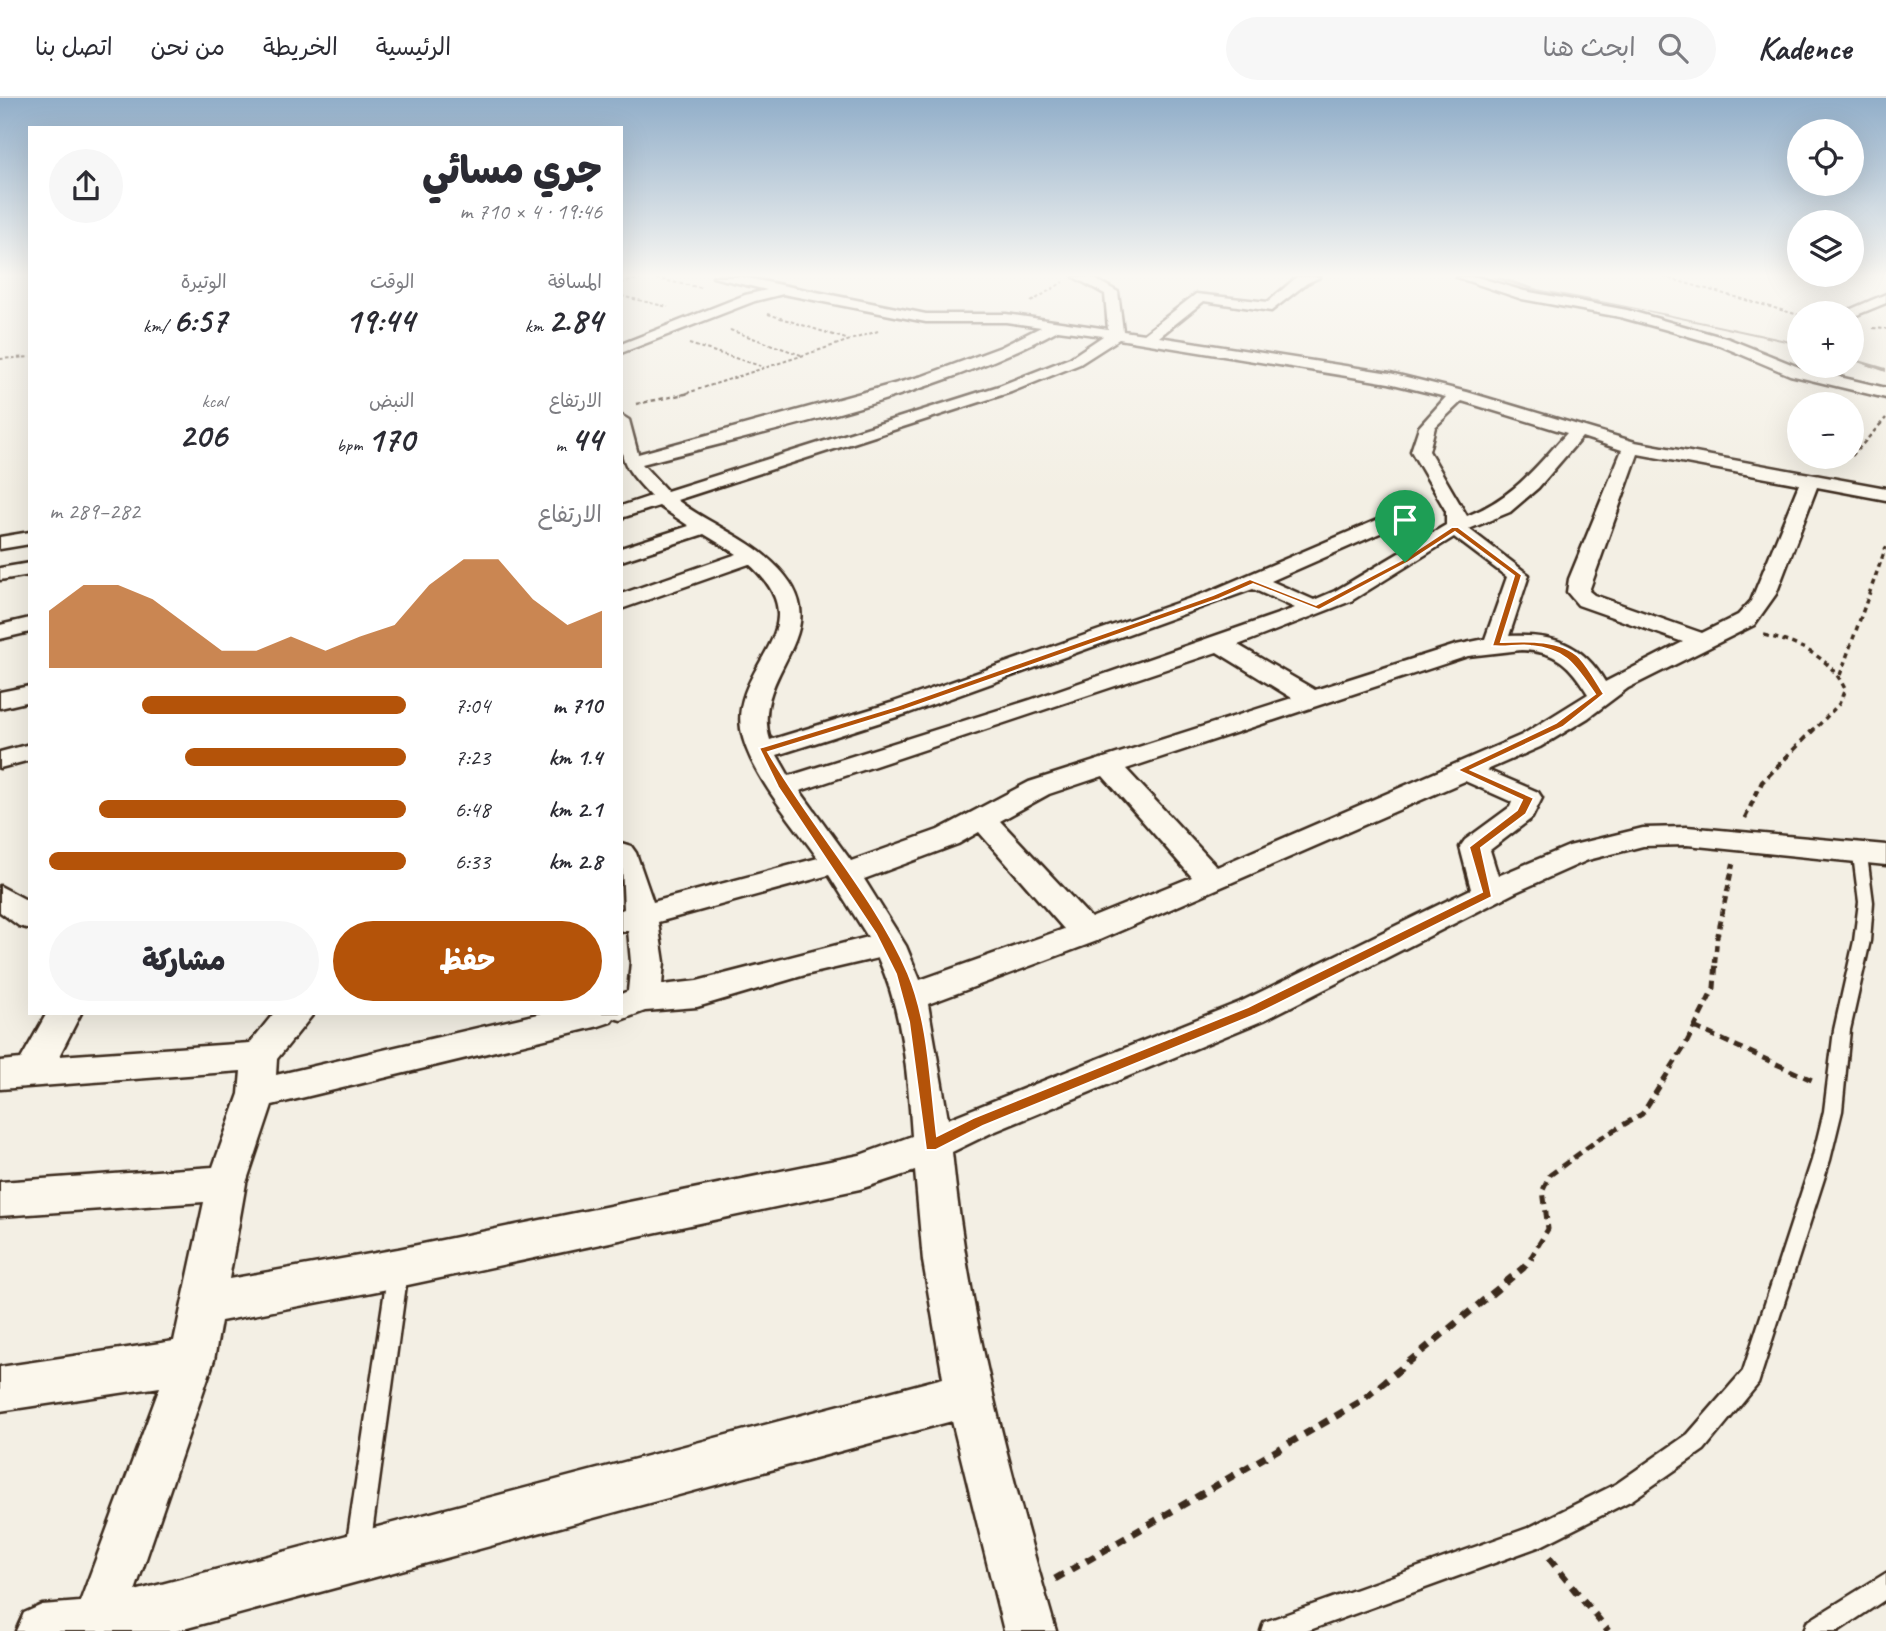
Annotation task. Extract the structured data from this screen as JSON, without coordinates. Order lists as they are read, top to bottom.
{
  "page": {
    "header": "Kadence",
    "search": "ابحث هنا",
    "nav": [
      "الرئيسية",
      "الخريطة",
      "من نحن",
      "اتصل بنا"
    ],
    "map_buttons": ["+", "−"],
    "heading": ["جري مسائي", "19:46 · 4 × 710 m"],
    "stats": [
      ["المسافة", "2.84 km"],
      ["الوقت", "19:44"],
      ["الوتيرة", "6:57 /km"],
      ["الارتفاع", "44 m"],
      ["النبض", "170 bpm"],
      ["kcal", "206"]
    ],
    "chart": ["الارتفاع", "282–289 m"],
    "list": [
      {
        "name": "710 m",
        "note": "7:04"
      },
      {
        "name": "1.4 km",
        "note": "7:23"
      },
      {
        "name": "2.1 km",
        "note": "6:48"
      },
      {
        "name": "2.8 km",
        "note": "6:33"
      }
    ],
    "buttons": ["حفظ", "مشاركة"]
  }
}
